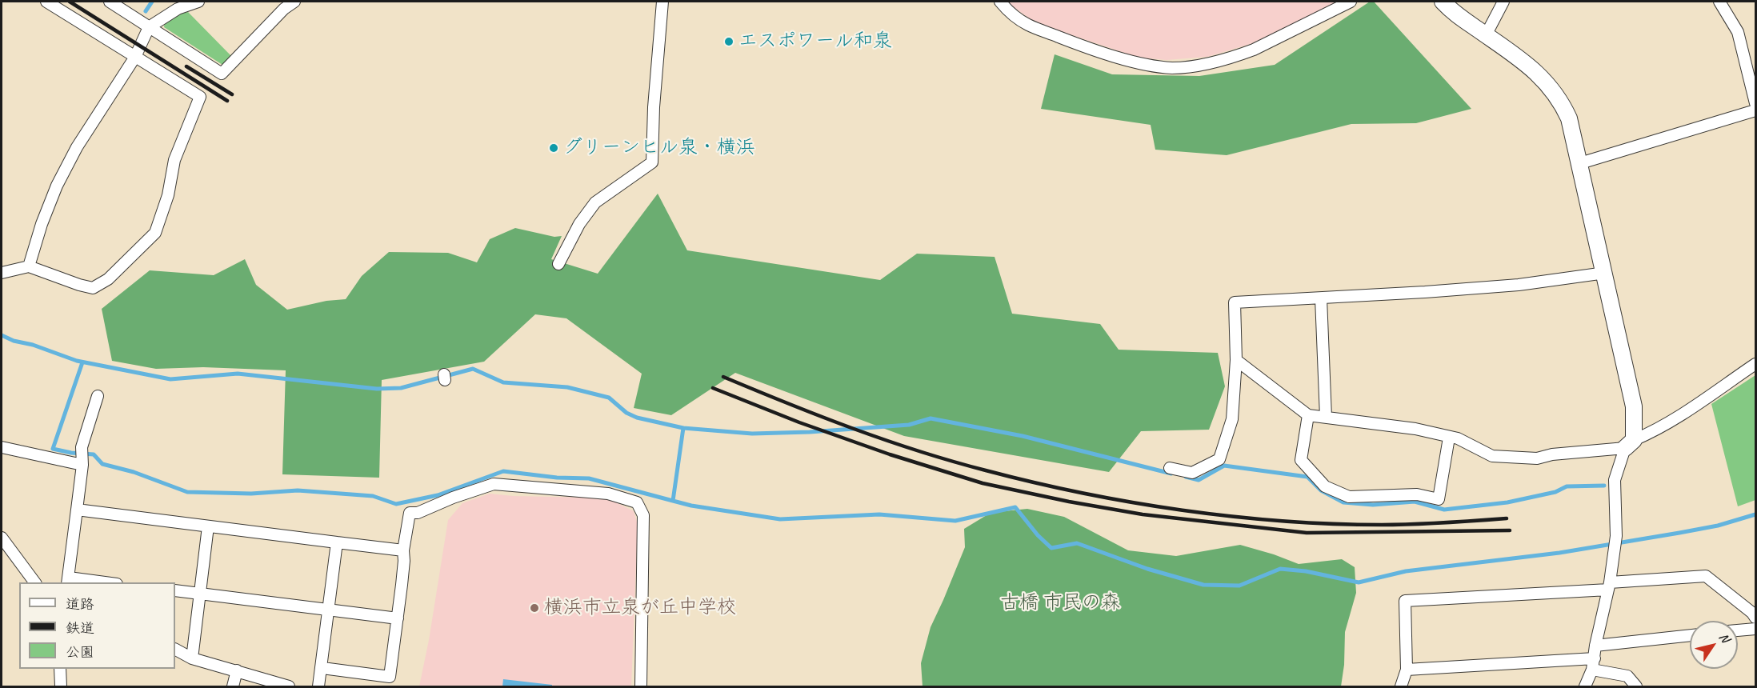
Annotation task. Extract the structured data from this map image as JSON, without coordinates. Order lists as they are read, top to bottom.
{
  "parks": ["古橋 市民の森"],
  "places": ["エスポワール和泉", "グリーンヒル泉・横浜", "横浜市立泉が丘中学校"],
  "legend": ["道路", "鉄道", "公園"],
  "north": "top right"
}
